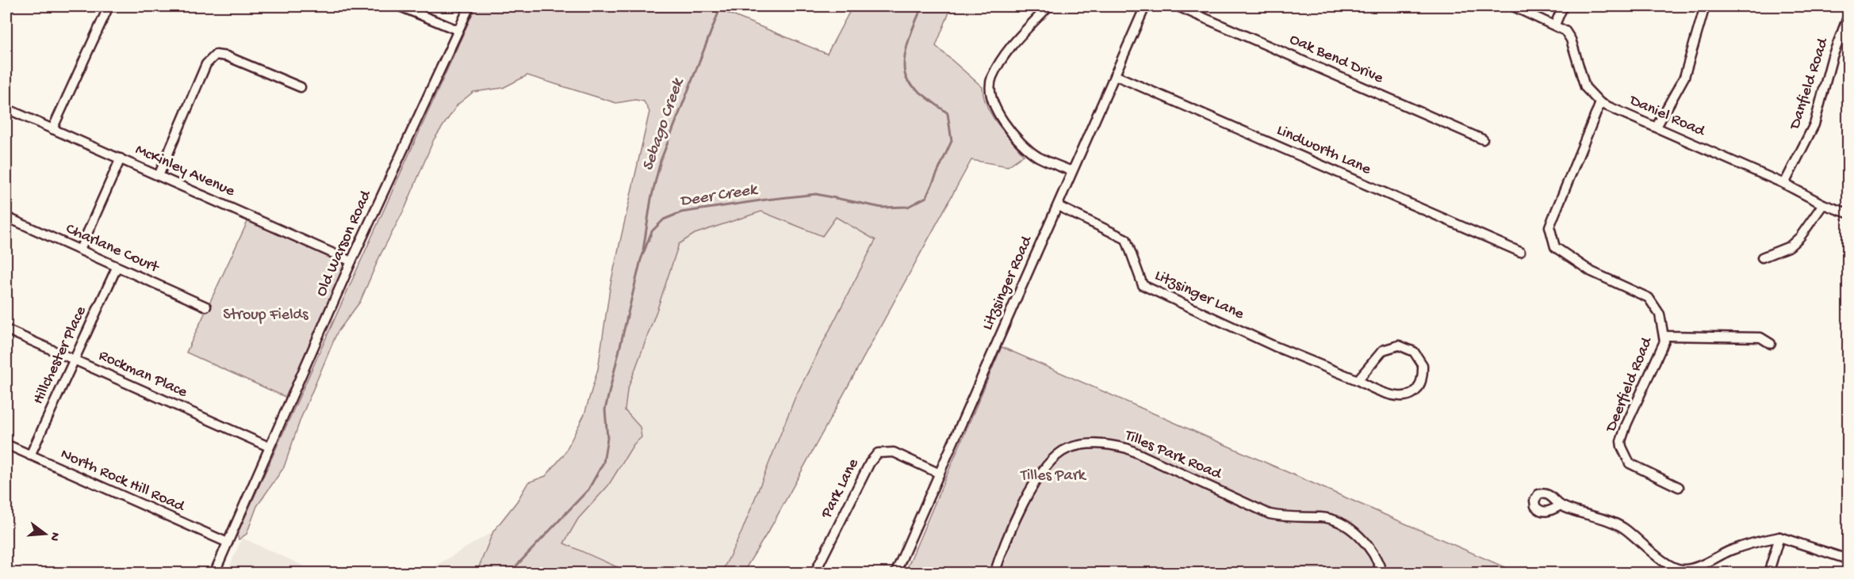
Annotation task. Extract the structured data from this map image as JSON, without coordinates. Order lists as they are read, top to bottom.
{
  "streets": {
    "street": [
      "Oak Bend Drive",
      "Danfield Road",
      "Daniel Road",
      "Lindworth Lane",
      "McKinley Avenue",
      "Old Warson Road",
      "Charlane Court",
      "Litzsinger Road",
      "Litzsinger Lane",
      "Hillchester Place",
      "Rockman Place",
      "Deerfield Road",
      "Tilles Park Road",
      "North Rock Hill Road",
      "Park Lane"
    ]
  },
  "crossings": [
    ["Danfield Road", "Daniel Road"],
    ["Daniel Road", "Deerfield Road"],
    ["Lindworth Lane", "Litzsinger Road"],
    ["McKinley Avenue", "Old Warson Road"],
    ["Old Warson Road", "Rockman Place"],
    ["Old Warson Road", "North Rock Hill Road"],
    ["Charlane Court", "Hillchester Place"],
    ["Litzsinger Road", "Litzsinger Lane"],
    ["Litzsinger Road", "Park Lane"],
    ["Hillchester Place", "Rockman Place"],
    ["Hillchester Place", "North Rock Hill Road"]
  ],
  "water": ["Sebago Creek", "Deer Creek"],
  "parks": ["Stroup Fields", "Tilles Park"],
  "north": "right"
}
